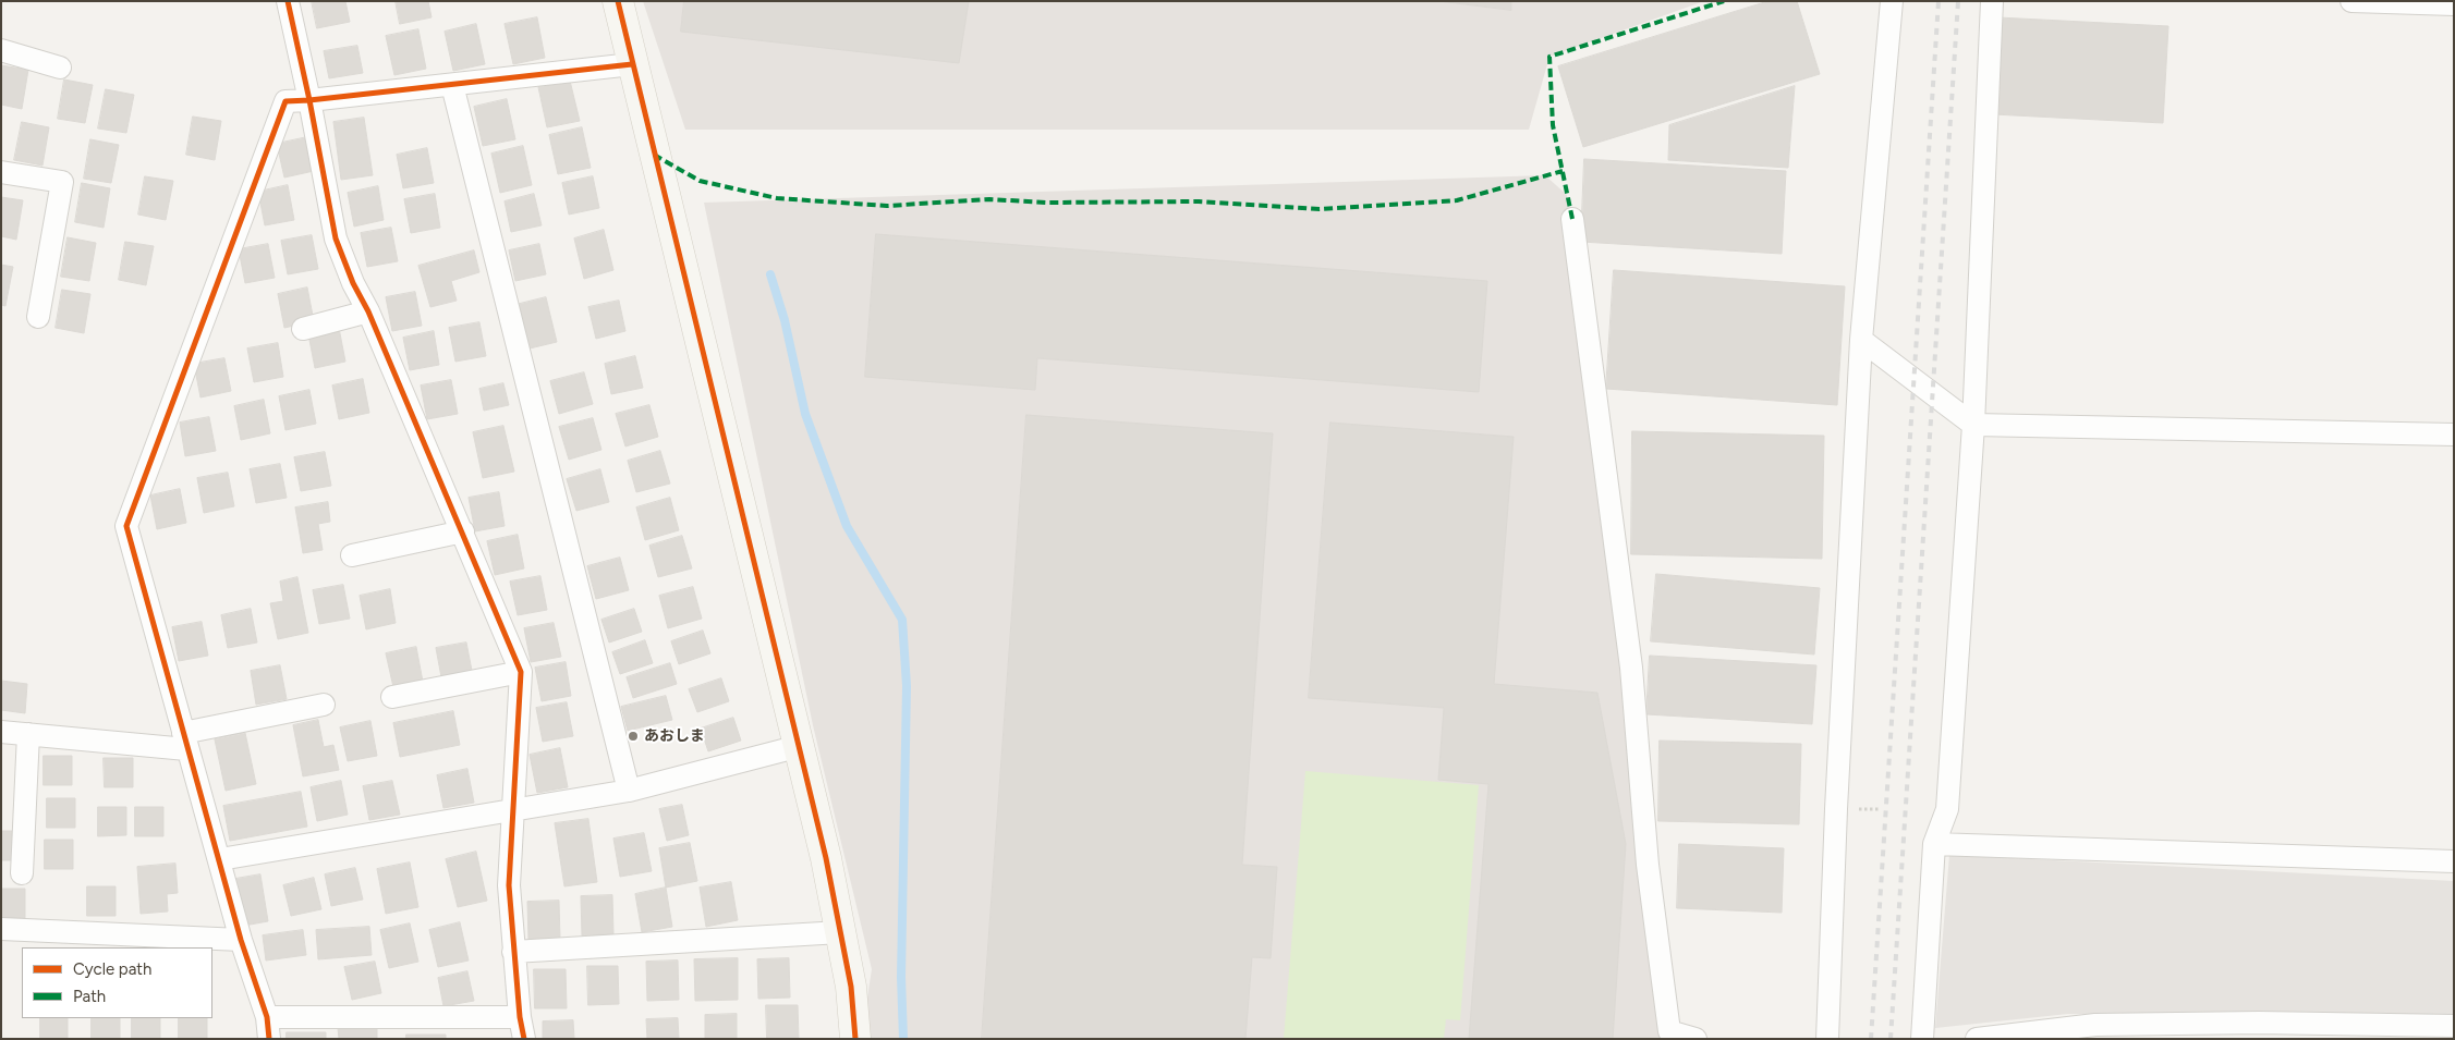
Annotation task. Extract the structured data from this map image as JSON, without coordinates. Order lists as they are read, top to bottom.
{
  "places": ["あおしま"],
  "legend": ["Cycle path", "Path"]
}
